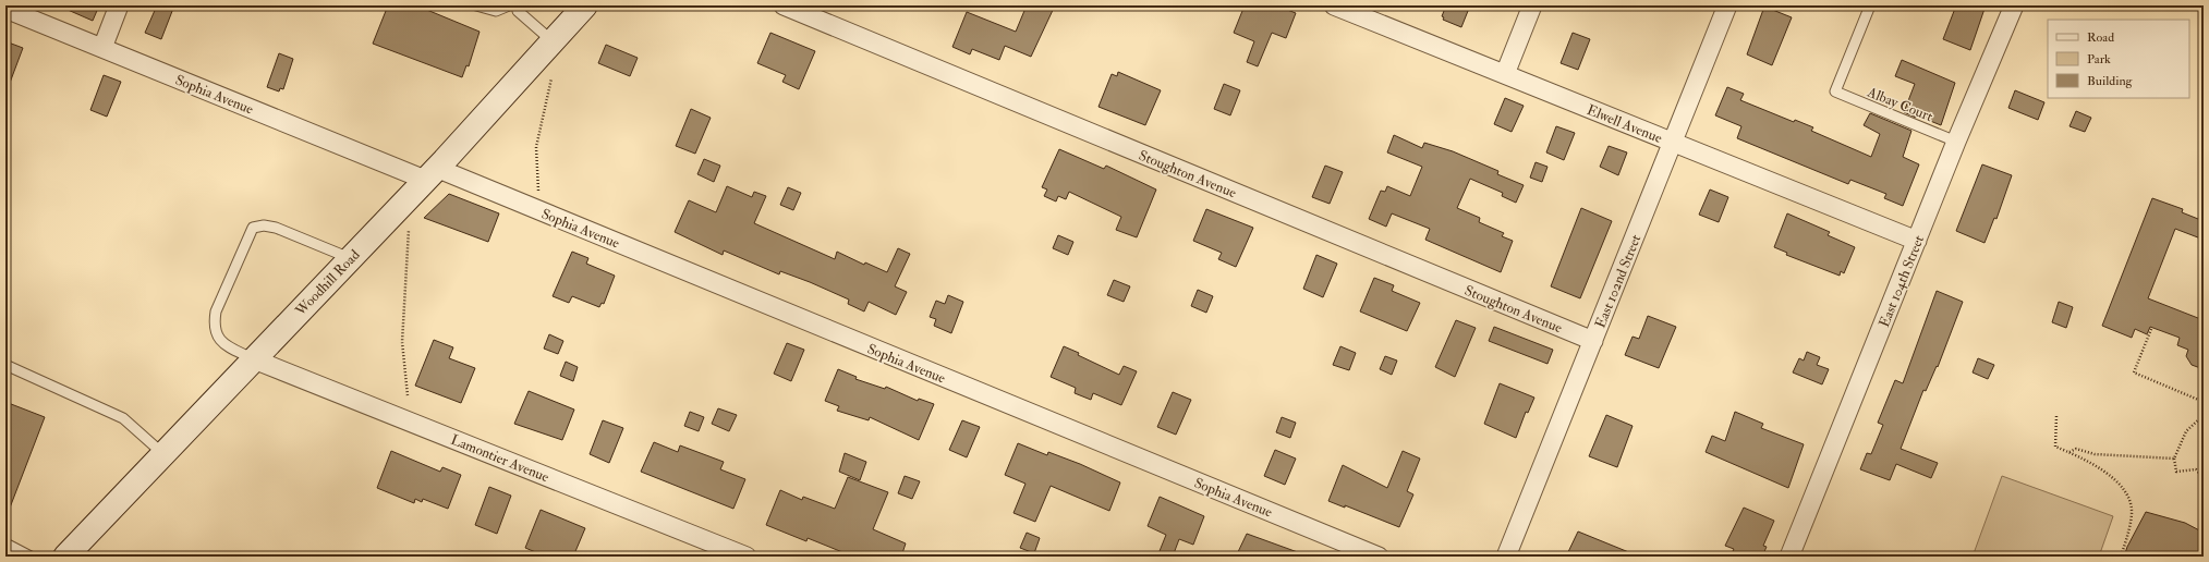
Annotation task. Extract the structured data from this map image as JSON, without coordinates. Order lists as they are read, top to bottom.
{
  "streets": {
    "main road": ["Woodhill Road"],
    "street": [
      "Sophia Avenue",
      "Elwell Avenue",
      "Stoughton Avenue",
      "East 102nd Street",
      "East 104th Street",
      "Lamontier Avenue"
    ],
    "lane": ["Albay Court"]
  },
  "crossings": [
    ["Sophia Avenue", "Woodhill Road"],
    ["Albay Court", "East 104th Street"],
    ["Elwell Avenue", "East 102nd Street"],
    ["Elwell Avenue", "East 104th Street"],
    ["Stoughton Avenue", "East 102nd Street"],
    ["Woodhill Road", "Lamontier Avenue"]
  ],
  "legend": ["Road", "Park", "Building"]
}
